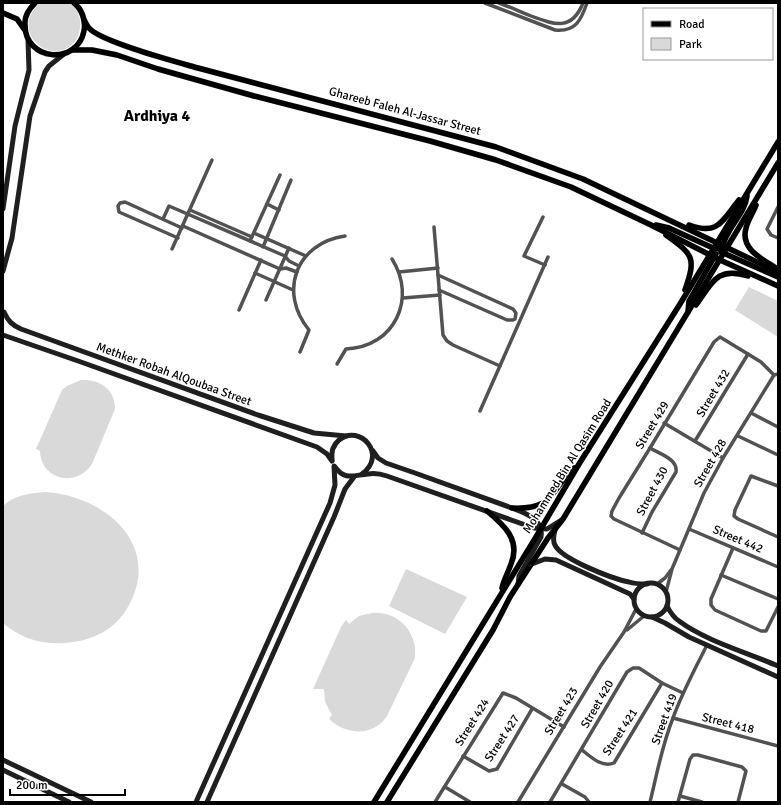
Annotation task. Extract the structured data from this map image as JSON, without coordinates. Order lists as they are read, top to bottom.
{
  "streets": {
    "main road": ["Ghareeb Faleh Al-Jassar Street", "Mohammed Bin Al Qasim Road"],
    "street": [
      "Methker Robah AlQoubaa Street",
      "Street 432",
      "Street 429",
      "Street 428",
      "Street 430",
      "Street 442",
      "Street 420",
      "Street 423",
      "Street 419",
      "Street 424",
      "Street 418",
      "Street 421",
      "Street 427"
    ]
  },
  "crossings": [
    ["Ghareeb Faleh Al-Jassar Street", "Mohammed Bin Al Qasim Road"],
    ["Street 432", "Street 429"],
    ["Street 429", "Street 428"],
    ["Street 429", "Street 430"],
    ["Street 428", "Street 442"],
    ["Street 428", "Street 423"],
    ["Street 420", "Street 419"],
    ["Street 420", "Street 421"],
    ["Street 423", "Street 424"],
    ["Street 419", "Street 418"],
    ["Street 424", "Street 427"]
  ],
  "districts": ["Ardhiya 4"],
  "legend": ["Road", "Park"],
  "scale_bar": "200 m"
}
